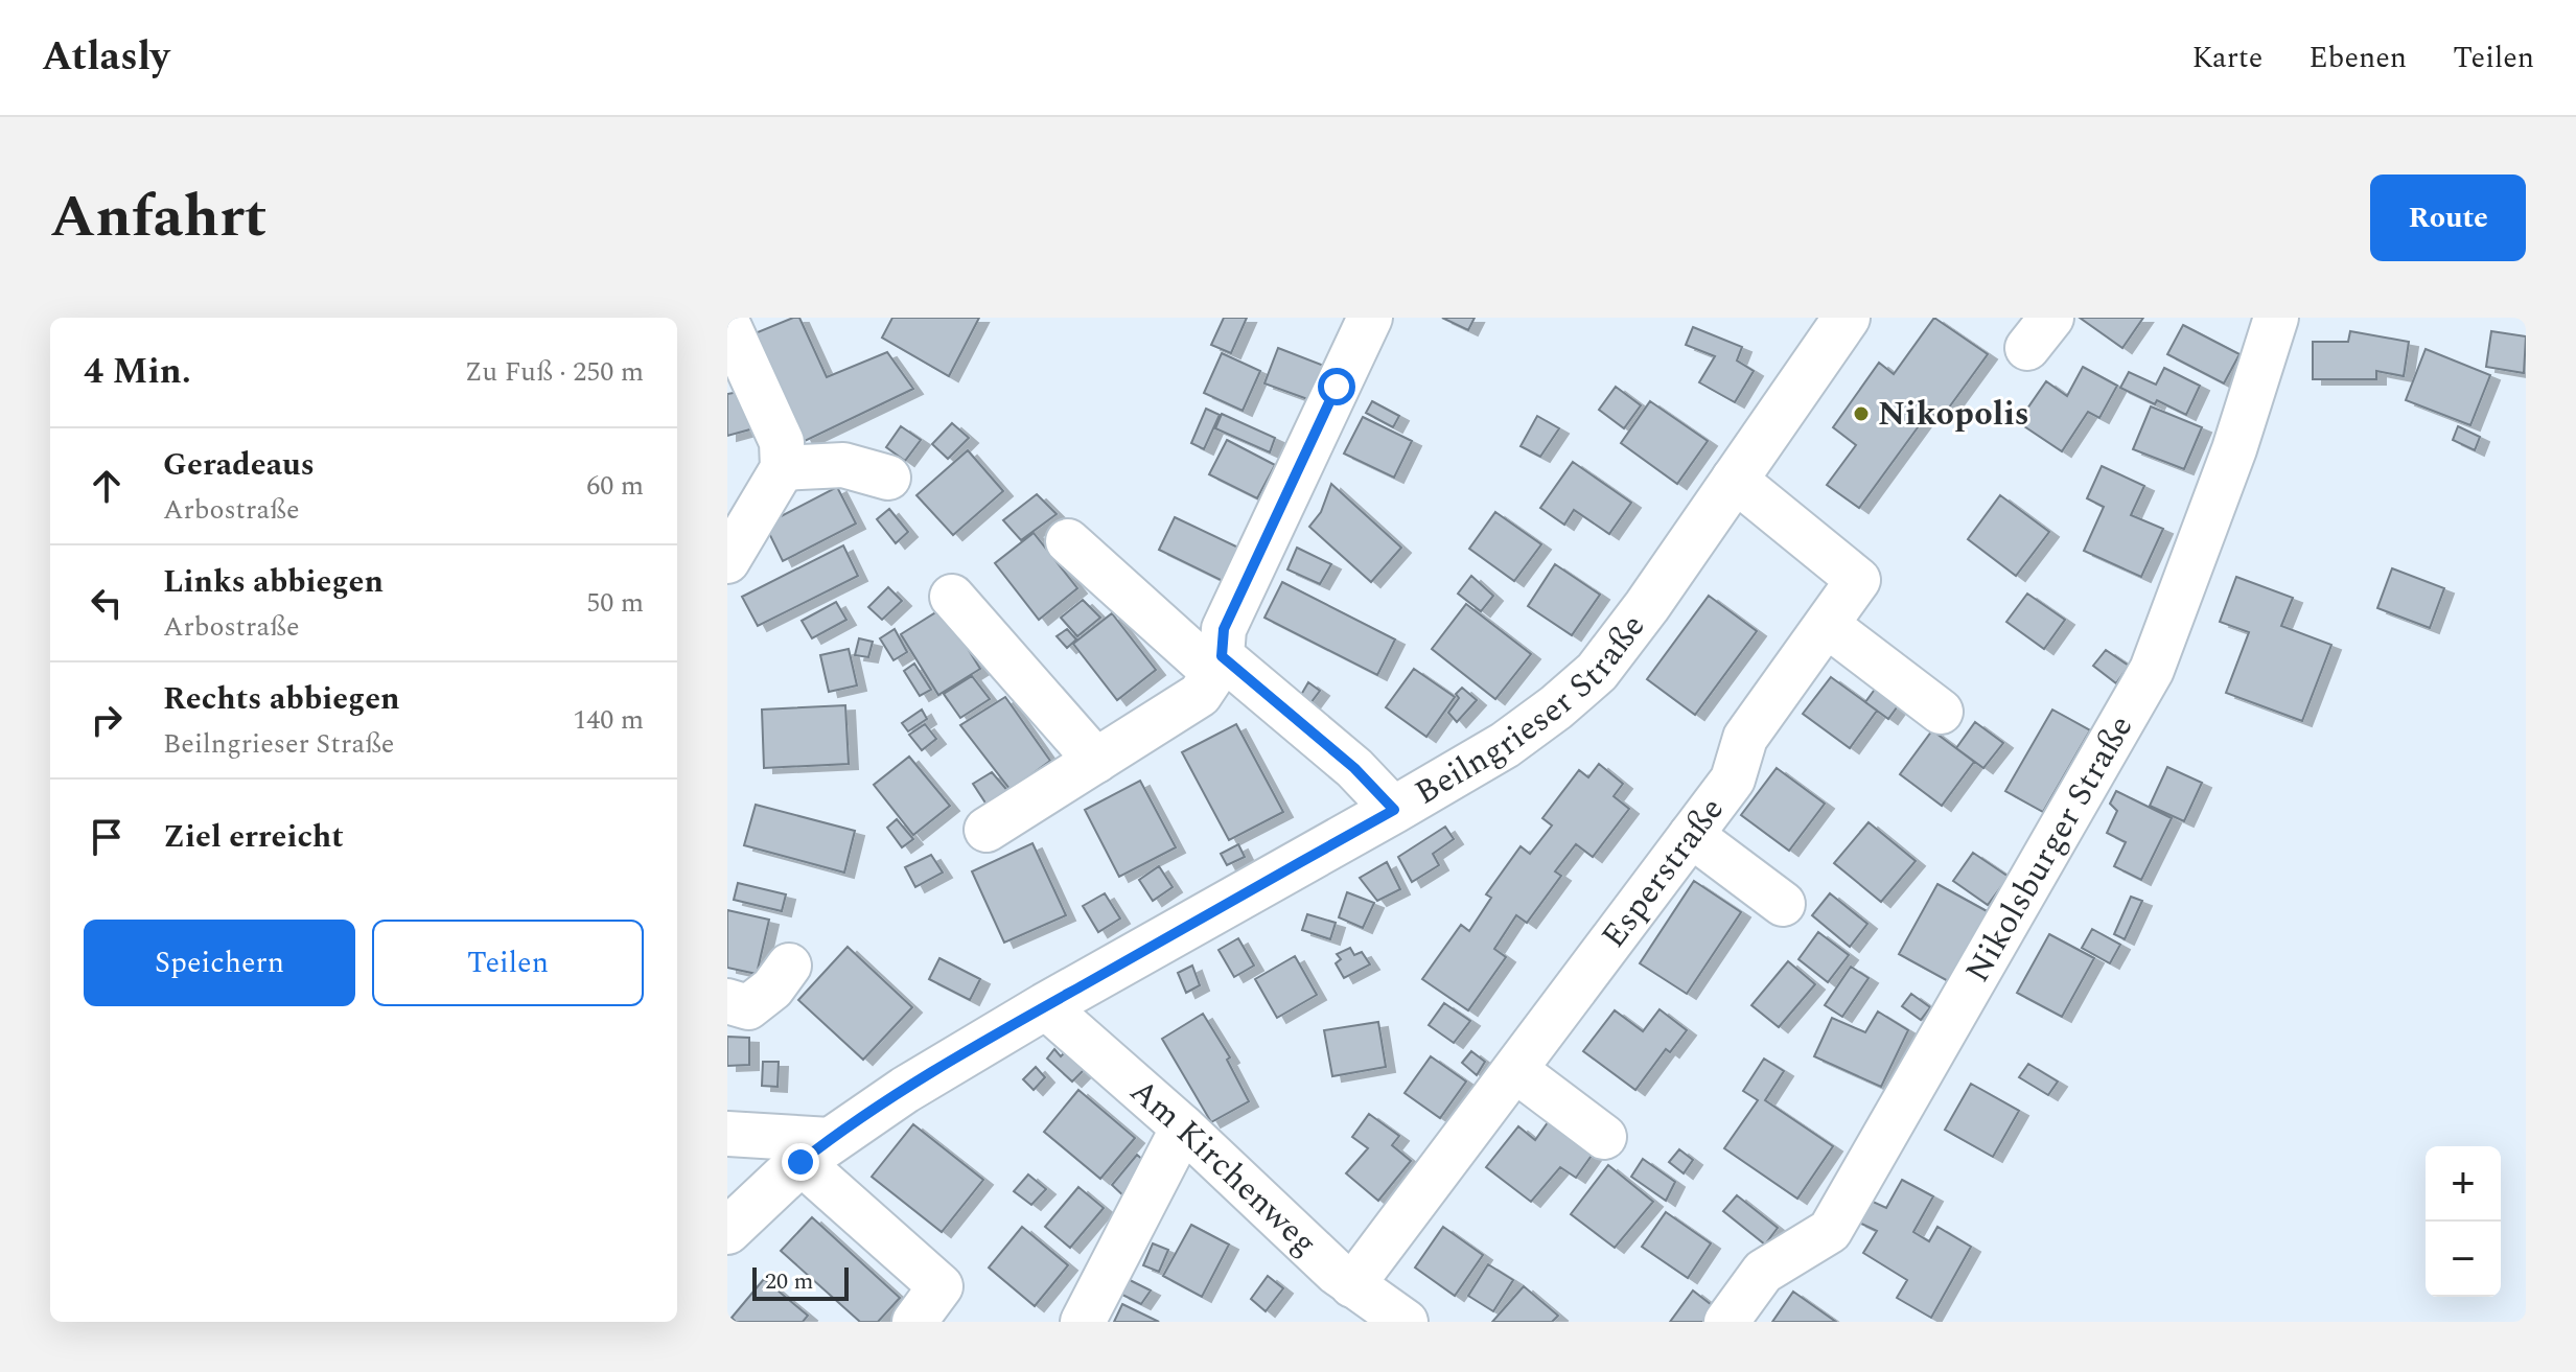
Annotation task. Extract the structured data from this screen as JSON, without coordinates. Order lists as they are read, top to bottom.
{
  "streets": {
    "main road": ["Beilngrieser Straße"],
    "street": ["Nikolsburger Straße", "Esperstraße", "Am Kirchenweg"]
  },
  "crossings": [
    ["Beilngrieser Straße", "Esperstraße"],
    ["Beilngrieser Straße", "Am Kirchenweg"],
    ["Esperstraße", "Am Kirchenweg"]
  ],
  "places": ["Nikopolis"],
  "scale_bar": "20 m",
  "page": {
    "header": "Atlasly",
    "nav": ["Karte", "Ebenen", "Teilen"],
    "title": "Anfahrt",
    "buttons": [
      "Route",
      ["Speichern", "Teilen"]
    ],
    "heading": ["4 Min.", "Zu Fuß · 250 m"],
    "list": [
      ["Geradeaus", "Arbostraße", "60 m"],
      ["Links abbiegen", "Arbostraße", "50 m"],
      ["Rechts abbiegen", "Beilngrieser Straße", "140 m"],
      "Ziel erreicht"
    ],
    "map_buttons": ["+", "−"],
    "scale": "20 m"
  }
}
